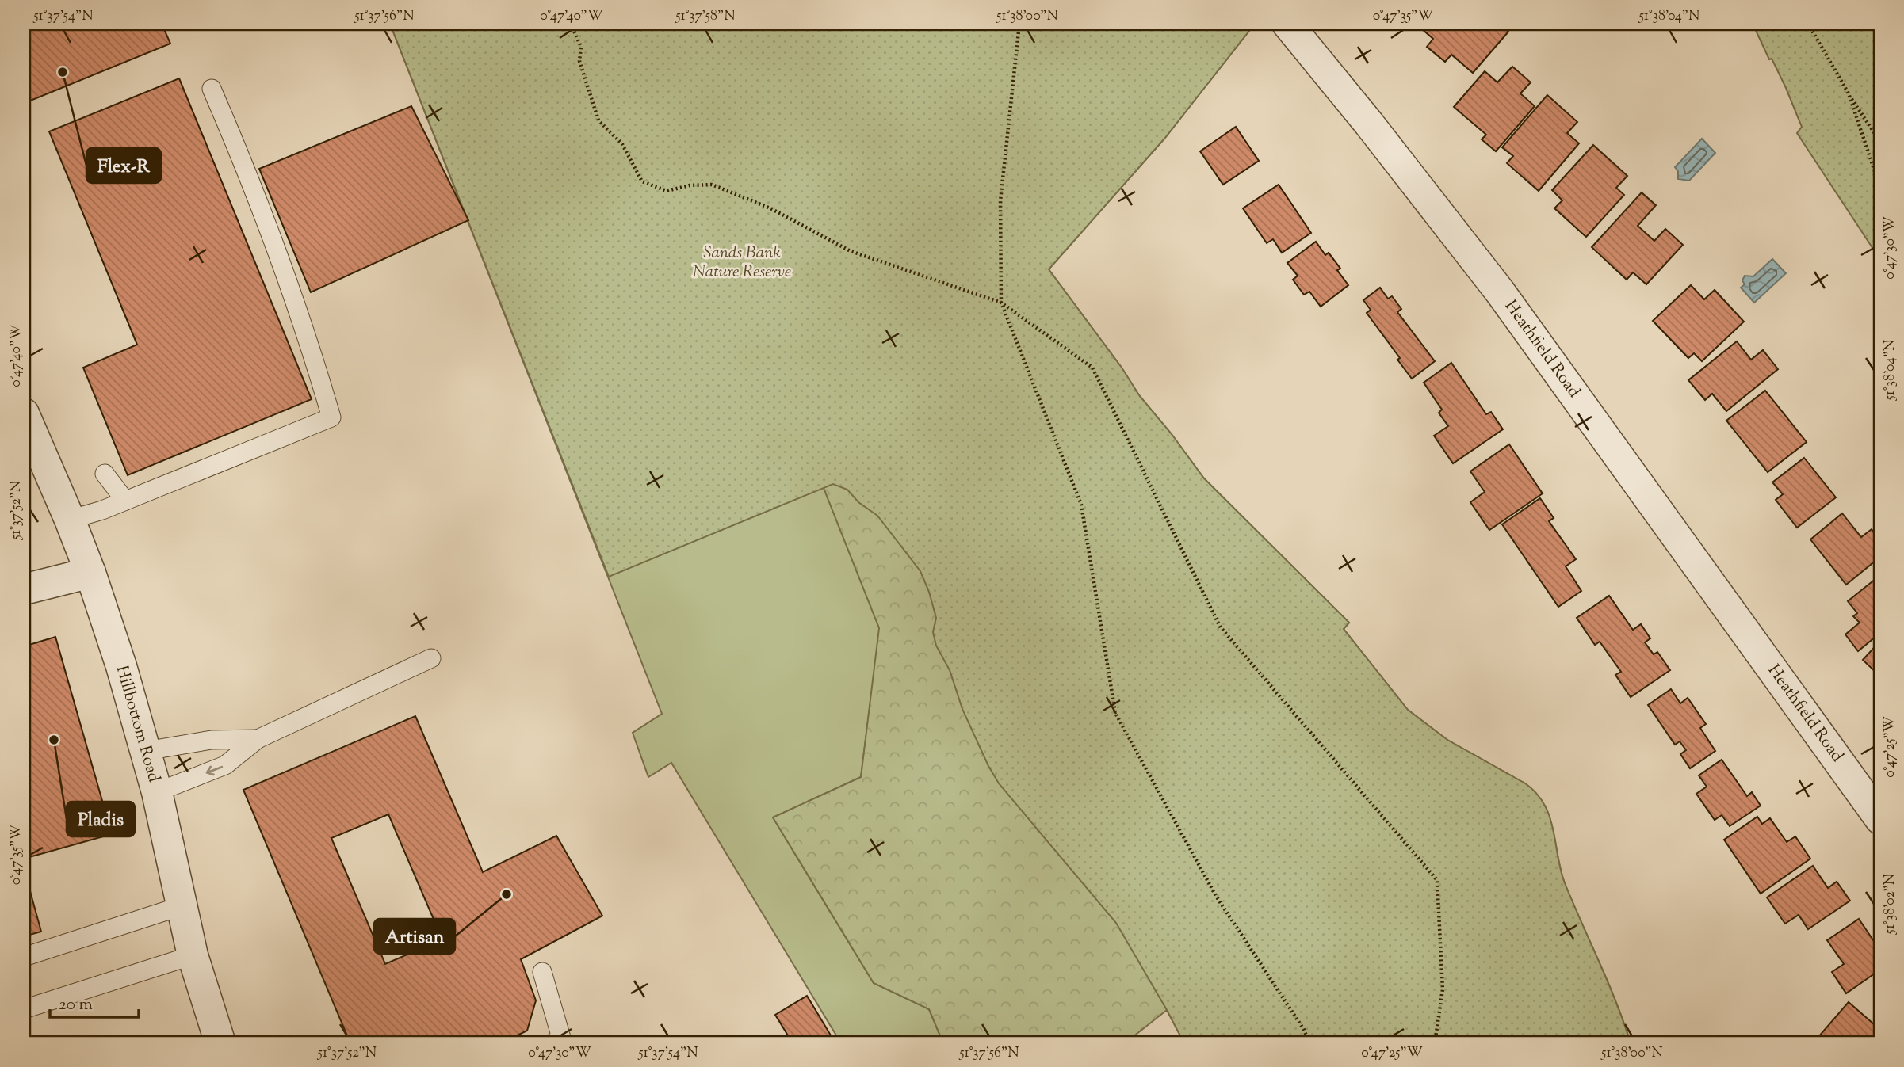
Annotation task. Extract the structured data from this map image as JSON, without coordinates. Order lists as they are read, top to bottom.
{
  "streets": {
    "street": ["Heathfield Road", "Hillbottom Road"]
  },
  "parks": ["Sands Bank Nature Reserve"],
  "places": ["Flex-R", "Pladis", "Artisan"],
  "scale_bar": "20 m",
  "coordinates": [
    "51°37'54\"N",
    "51°37'56\"N",
    "0°47'40\"W",
    "51°37'58\"N",
    "51°38'00\"N",
    "0°47'35\"W",
    "51°38'04\"N",
    "0°47'30\"W",
    "51°37'52\"N",
    "0°47'25\"W",
    "51°38'02\"N"
  ]
}
